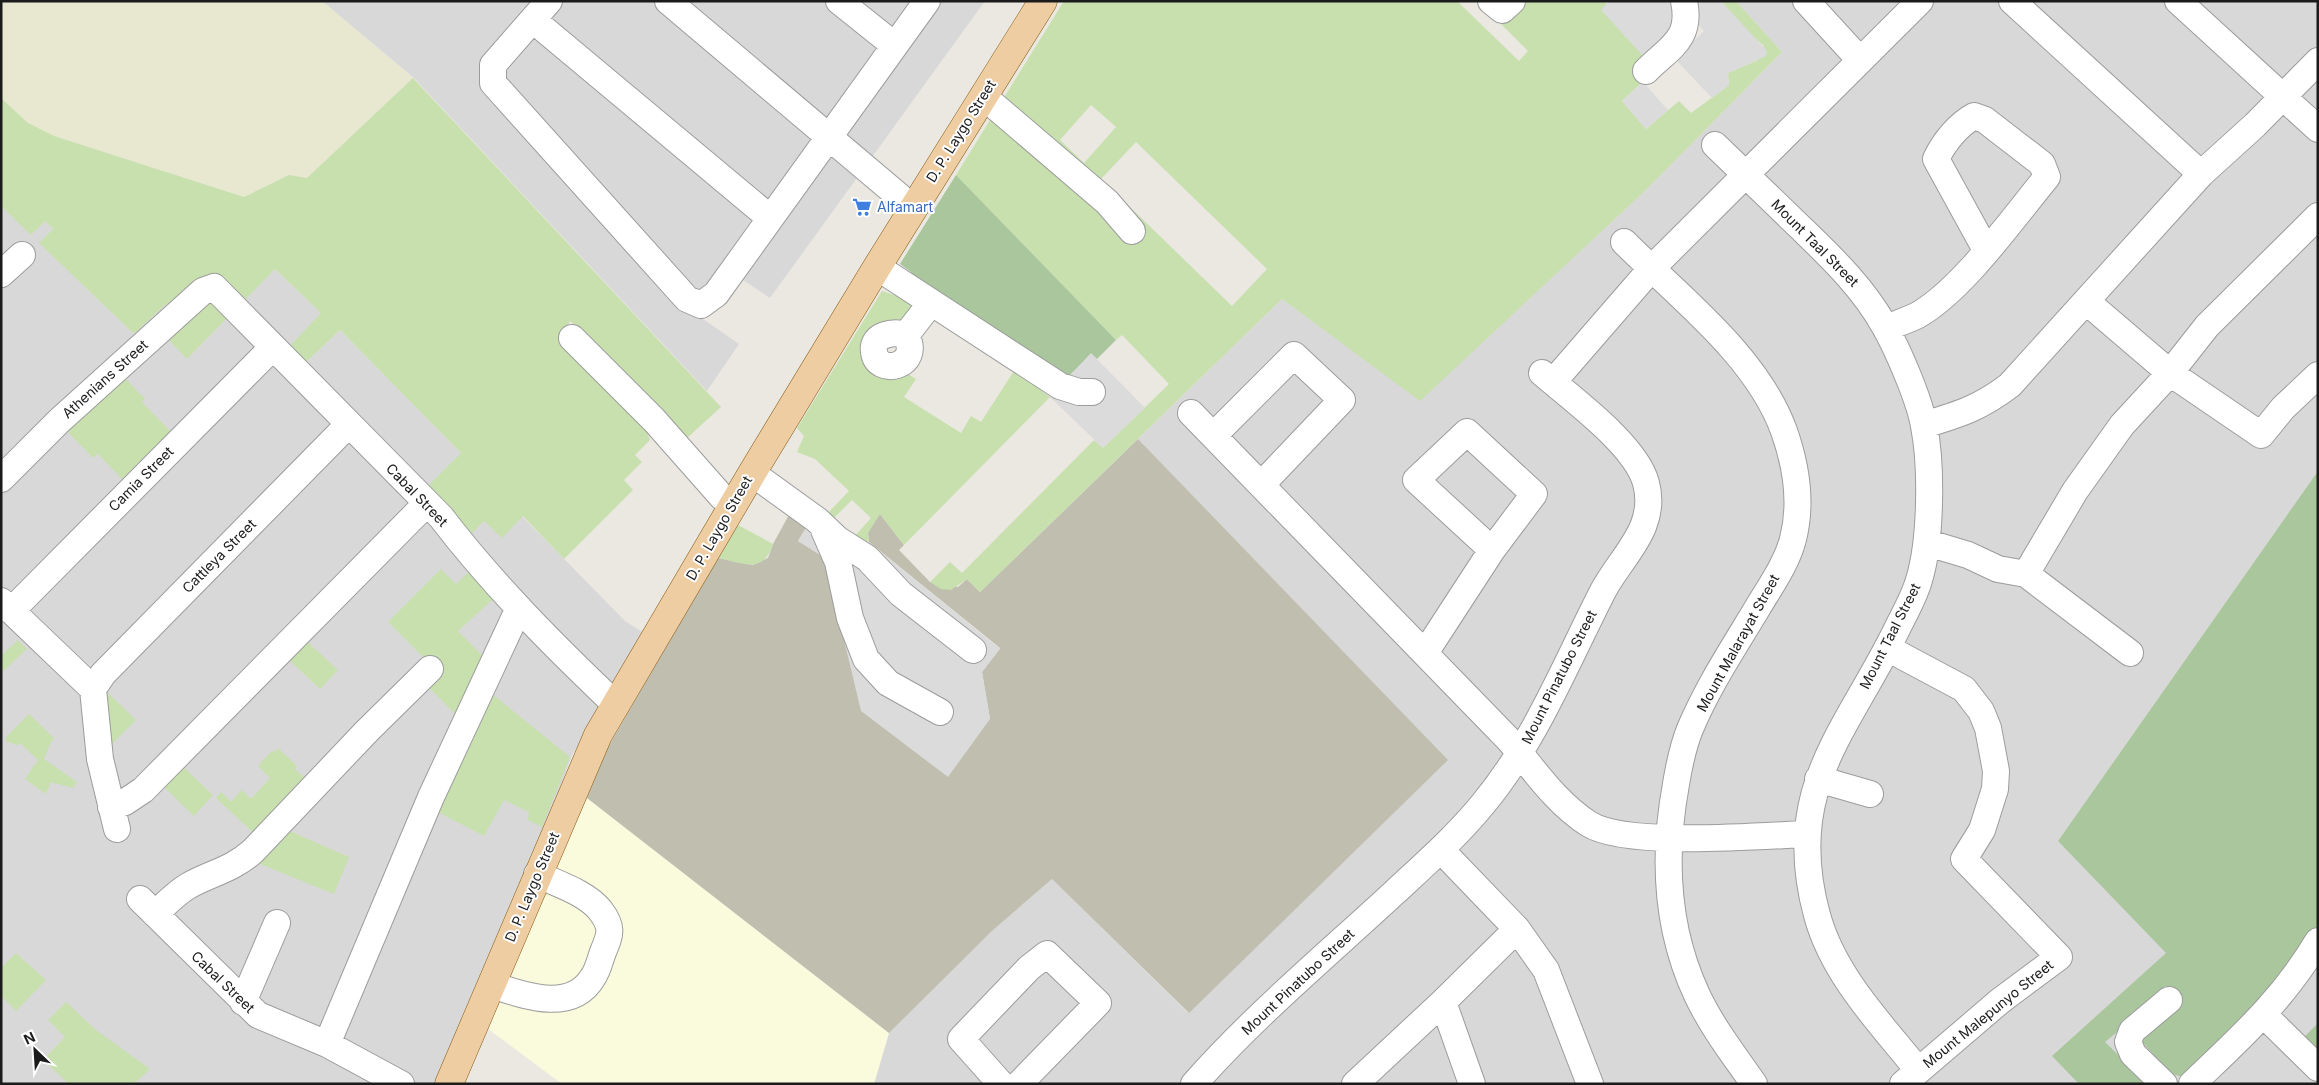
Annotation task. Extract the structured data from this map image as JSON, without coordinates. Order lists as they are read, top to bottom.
{
  "streets": {
    "main road": ["D. P. Laygo Street"],
    "street": [
      "Mount Taal Street",
      "Athenians Street",
      "Camia Street",
      "Cabal Street",
      "Cattleya Street",
      "Mount Malarayat Street",
      "Mount Pinatubo Street",
      "Mount Malepunyo Street"
    ]
  },
  "crossings": [
    ["D. P. Laygo Street", "Cabal Street"],
    ["Mount Taal Street", "Mount Malepunyo Street"],
    ["Athenians Street", "Cabal Street"],
    ["Camia Street", "Cabal Street"],
    ["Cabal Street", "Cattleya Street"],
    ["Mount Malarayat Street", "Mount Pinatubo Street"]
  ],
  "places": {
    "supermarket": ["Alfamart"]
  },
  "north": "top left"
}
